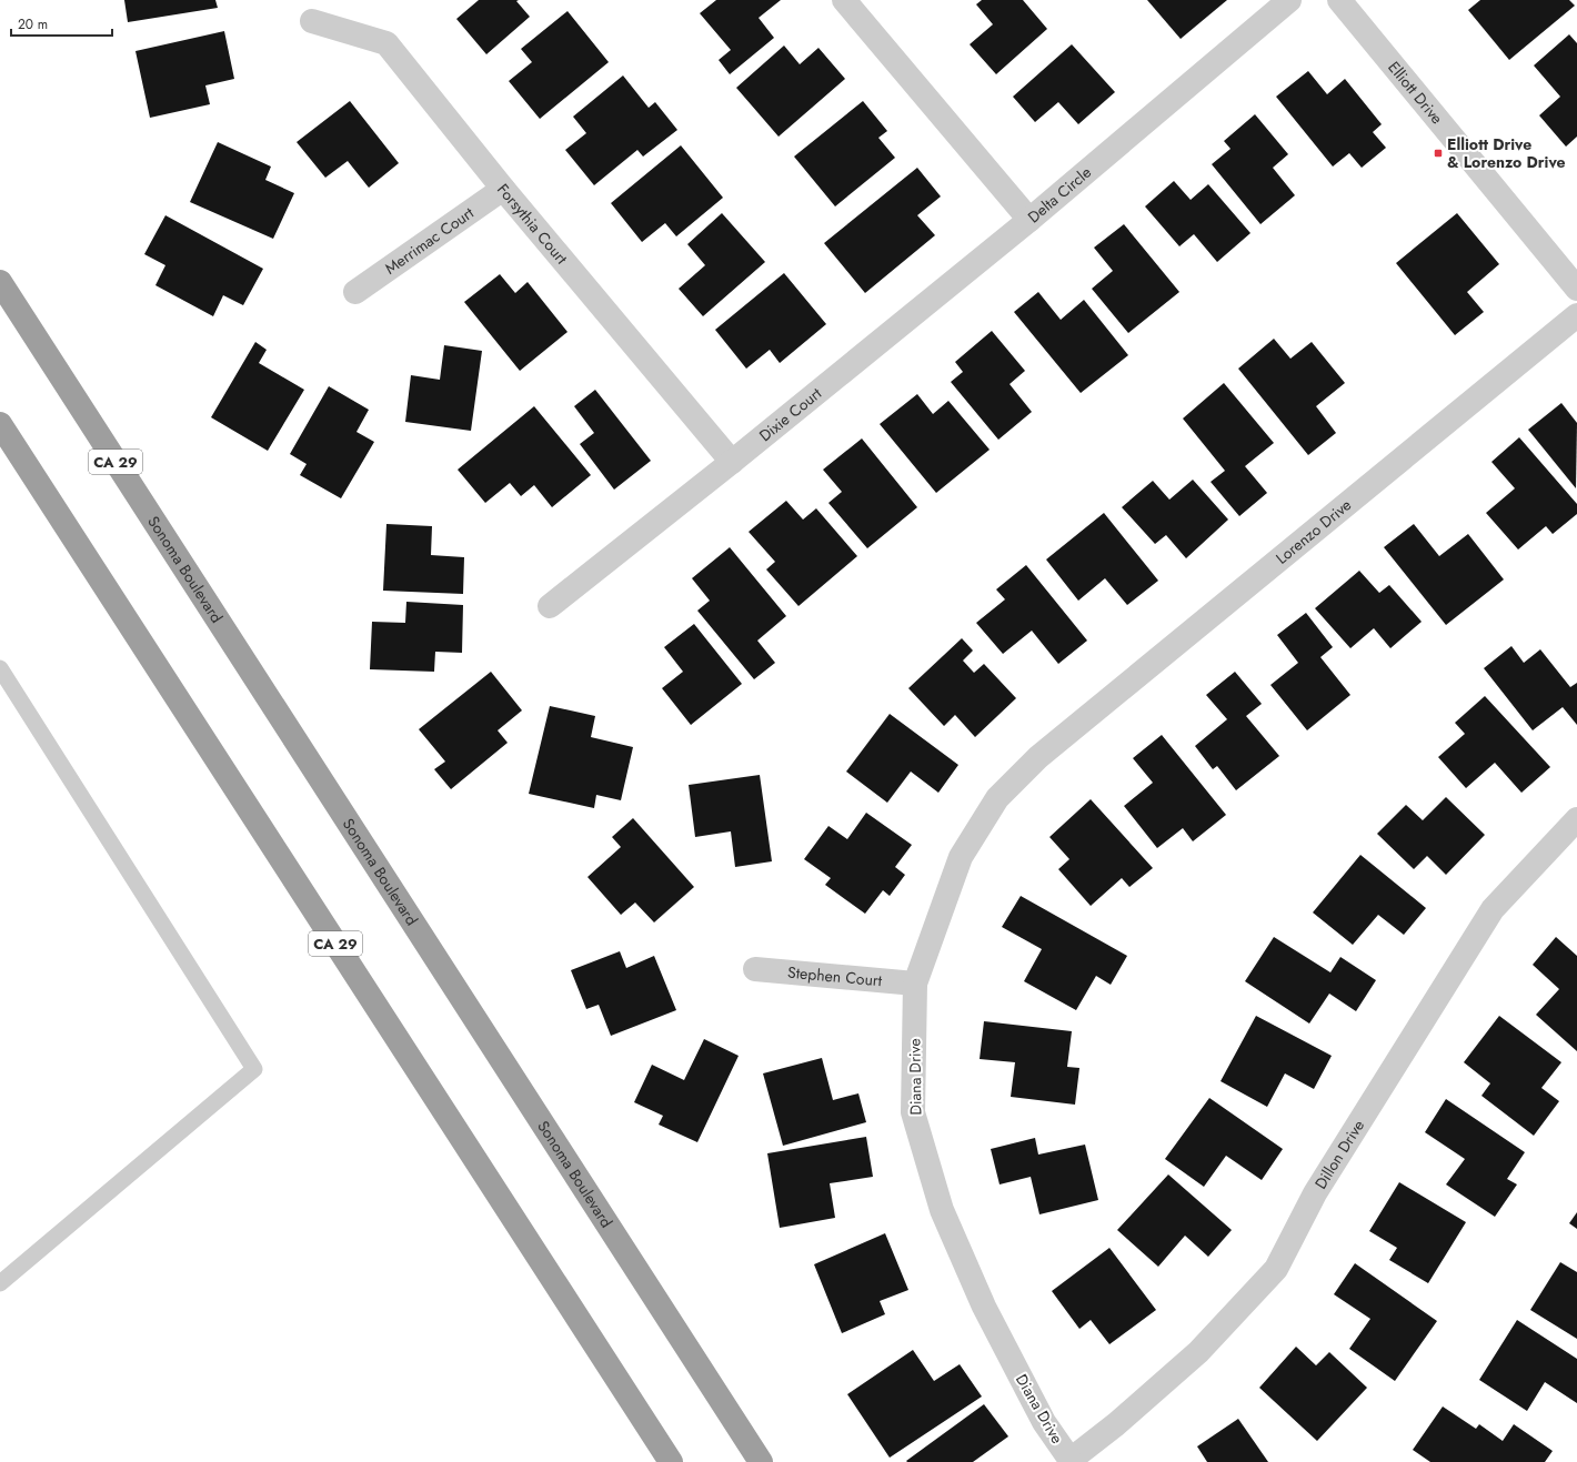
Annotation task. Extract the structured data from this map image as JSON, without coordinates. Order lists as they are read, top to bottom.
{
  "streets": {
    "highway": ["CA 29", "Sonoma Boulevard"],
    "street": [
      "Elliott Drive",
      "Delta Circle",
      "Forsythia Court",
      "Merrimac Court",
      "Dixie Court",
      "Lorenzo Drive",
      "Stephen Court",
      "Diana Drive",
      "Dillon Drive"
    ]
  },
  "crossings": [
    ["Delta Circle", "Dixie Court"],
    ["Forsythia Court", "Merrimac Court"],
    ["Forsythia Court", "Dixie Court"],
    ["Lorenzo Drive", "Diana Drive"],
    ["Stephen Court", "Diana Drive"],
    ["Diana Drive", "Dillon Drive"]
  ],
  "places": {
    "transit": ["Elliott Drive & Lorenzo Drive"]
  },
  "scale_bar": "20 m"
}
